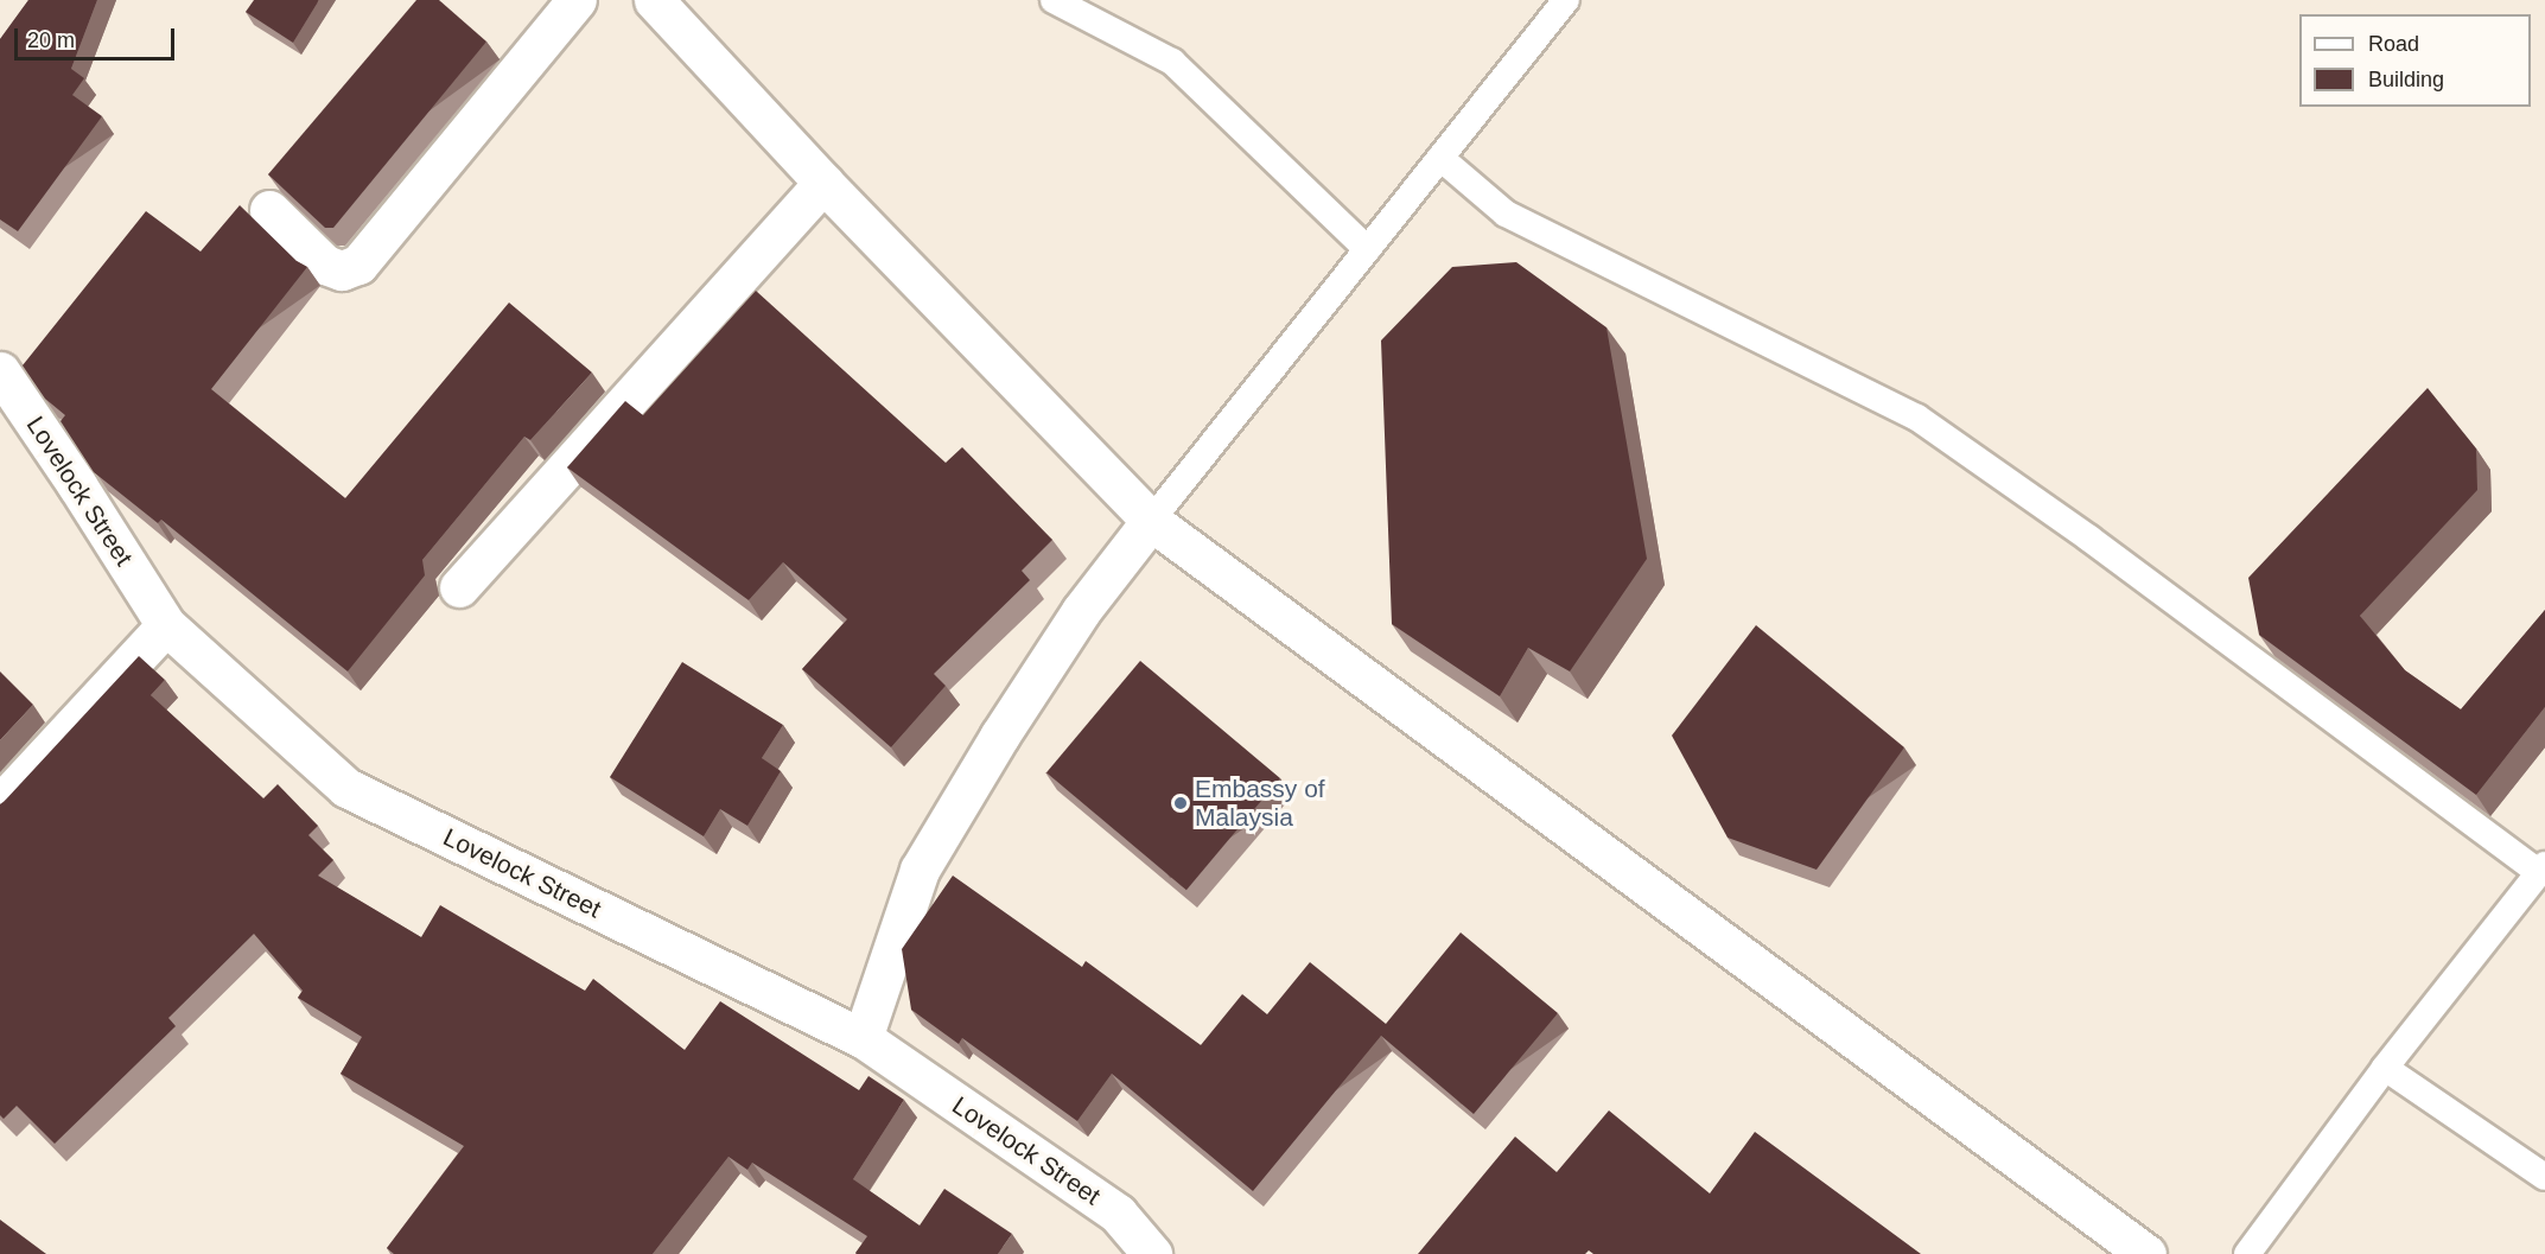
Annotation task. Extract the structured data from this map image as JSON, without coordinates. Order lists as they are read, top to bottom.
{
  "streets": {
    "street": ["Lovelock Street"]
  },
  "places": ["Embassy of Malaysia"],
  "legend": ["Road", "Building"],
  "scale_bar": "20 m"
}
